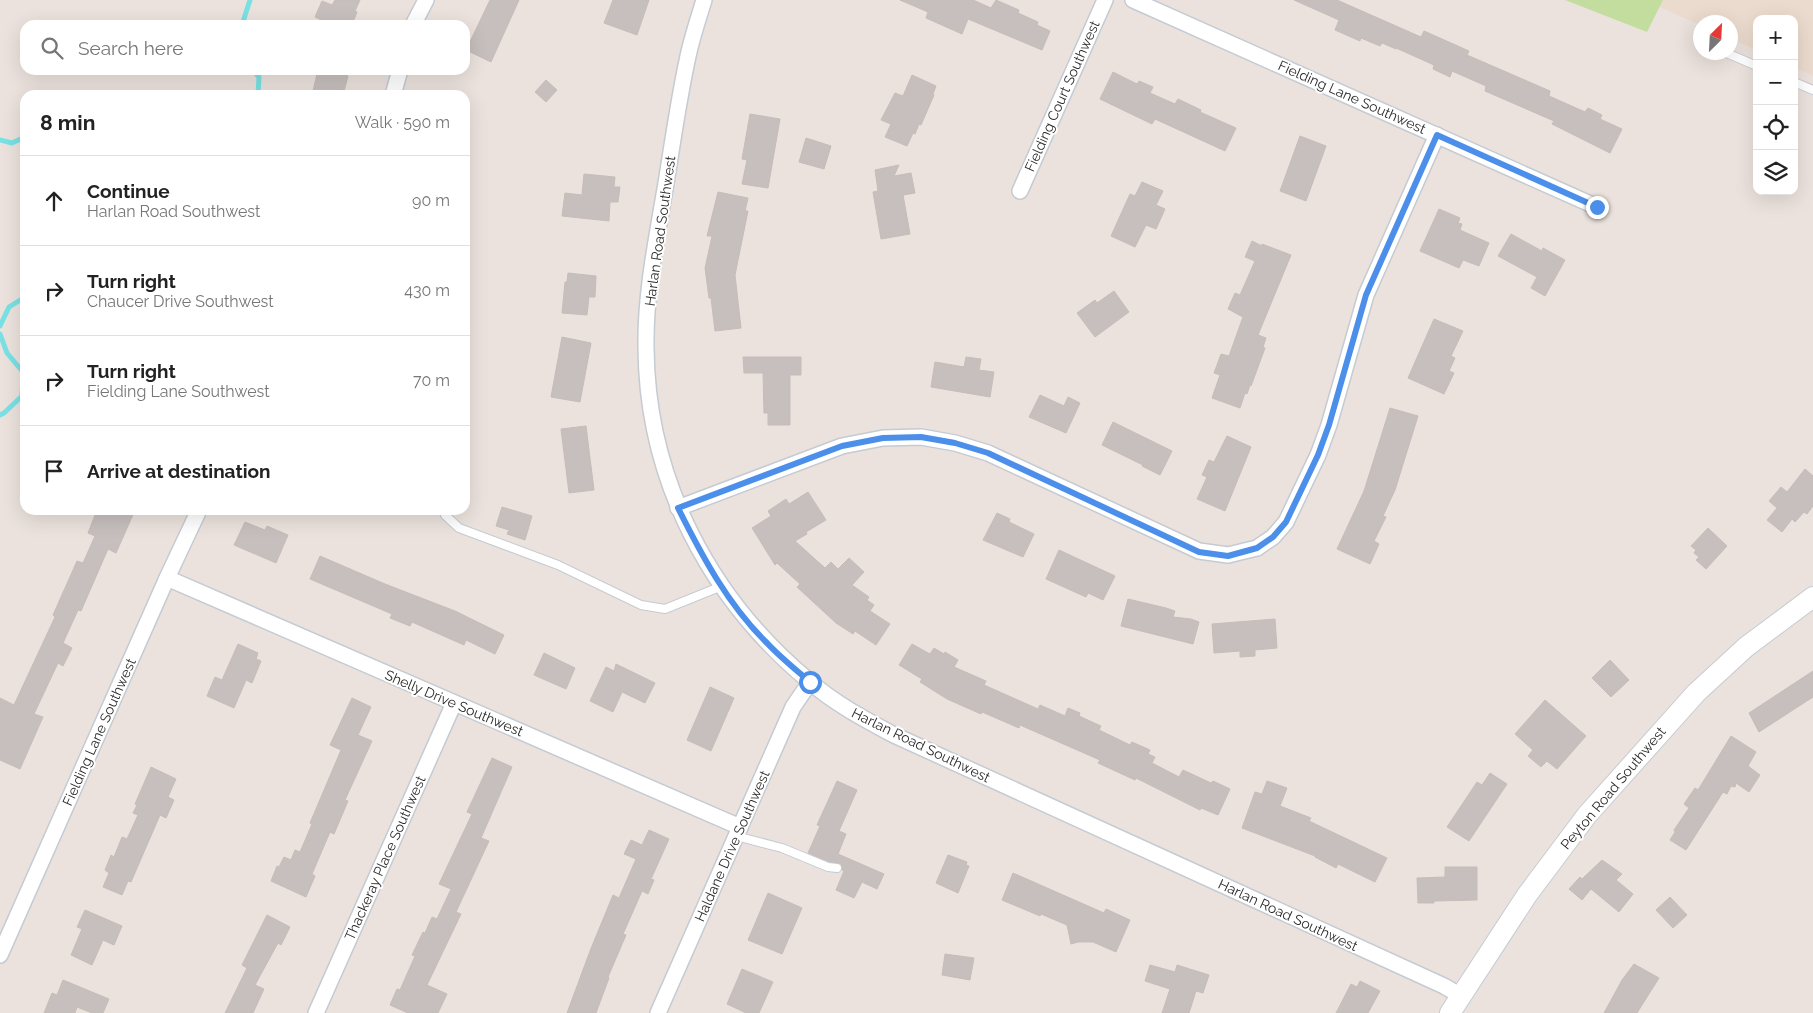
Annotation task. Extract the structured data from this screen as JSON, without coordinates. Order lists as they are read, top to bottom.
{
  "streets": {
    "street": [
      "Fielding Court Southwest",
      "Fielding Lane Southwest",
      "Harlan Road Southwest",
      "Shelly Drive Southwest",
      "Peyton Road Southwest",
      "Haldane Drive Southwest",
      "Thackeray Place Southwest"
    ]
  },
  "crossings": [
    ["Fielding Lane Southwest", "Shelly Drive Southwest"],
    ["Harlan Road Southwest", "Peyton Road Southwest"],
    ["Harlan Road Southwest", "Haldane Drive Southwest"],
    ["Shelly Drive Southwest", "Haldane Drive Southwest"],
    ["Shelly Drive Southwest", "Thackeray Place Southwest"]
  ],
  "north": "top right",
  "page": {
    "map_buttons": ["+", "−"],
    "search": "Search here",
    "heading": ["8 min", "Walk · 590 m"],
    "list": [
      ["Continue", "Harlan Road Southwest", "90 m"],
      ["Turn right", "Chaucer Drive Southwest", "430 m"],
      ["Turn right", "Fielding Lane Southwest", "70 m"],
      "Arrive at destination"
    ]
  }
}
